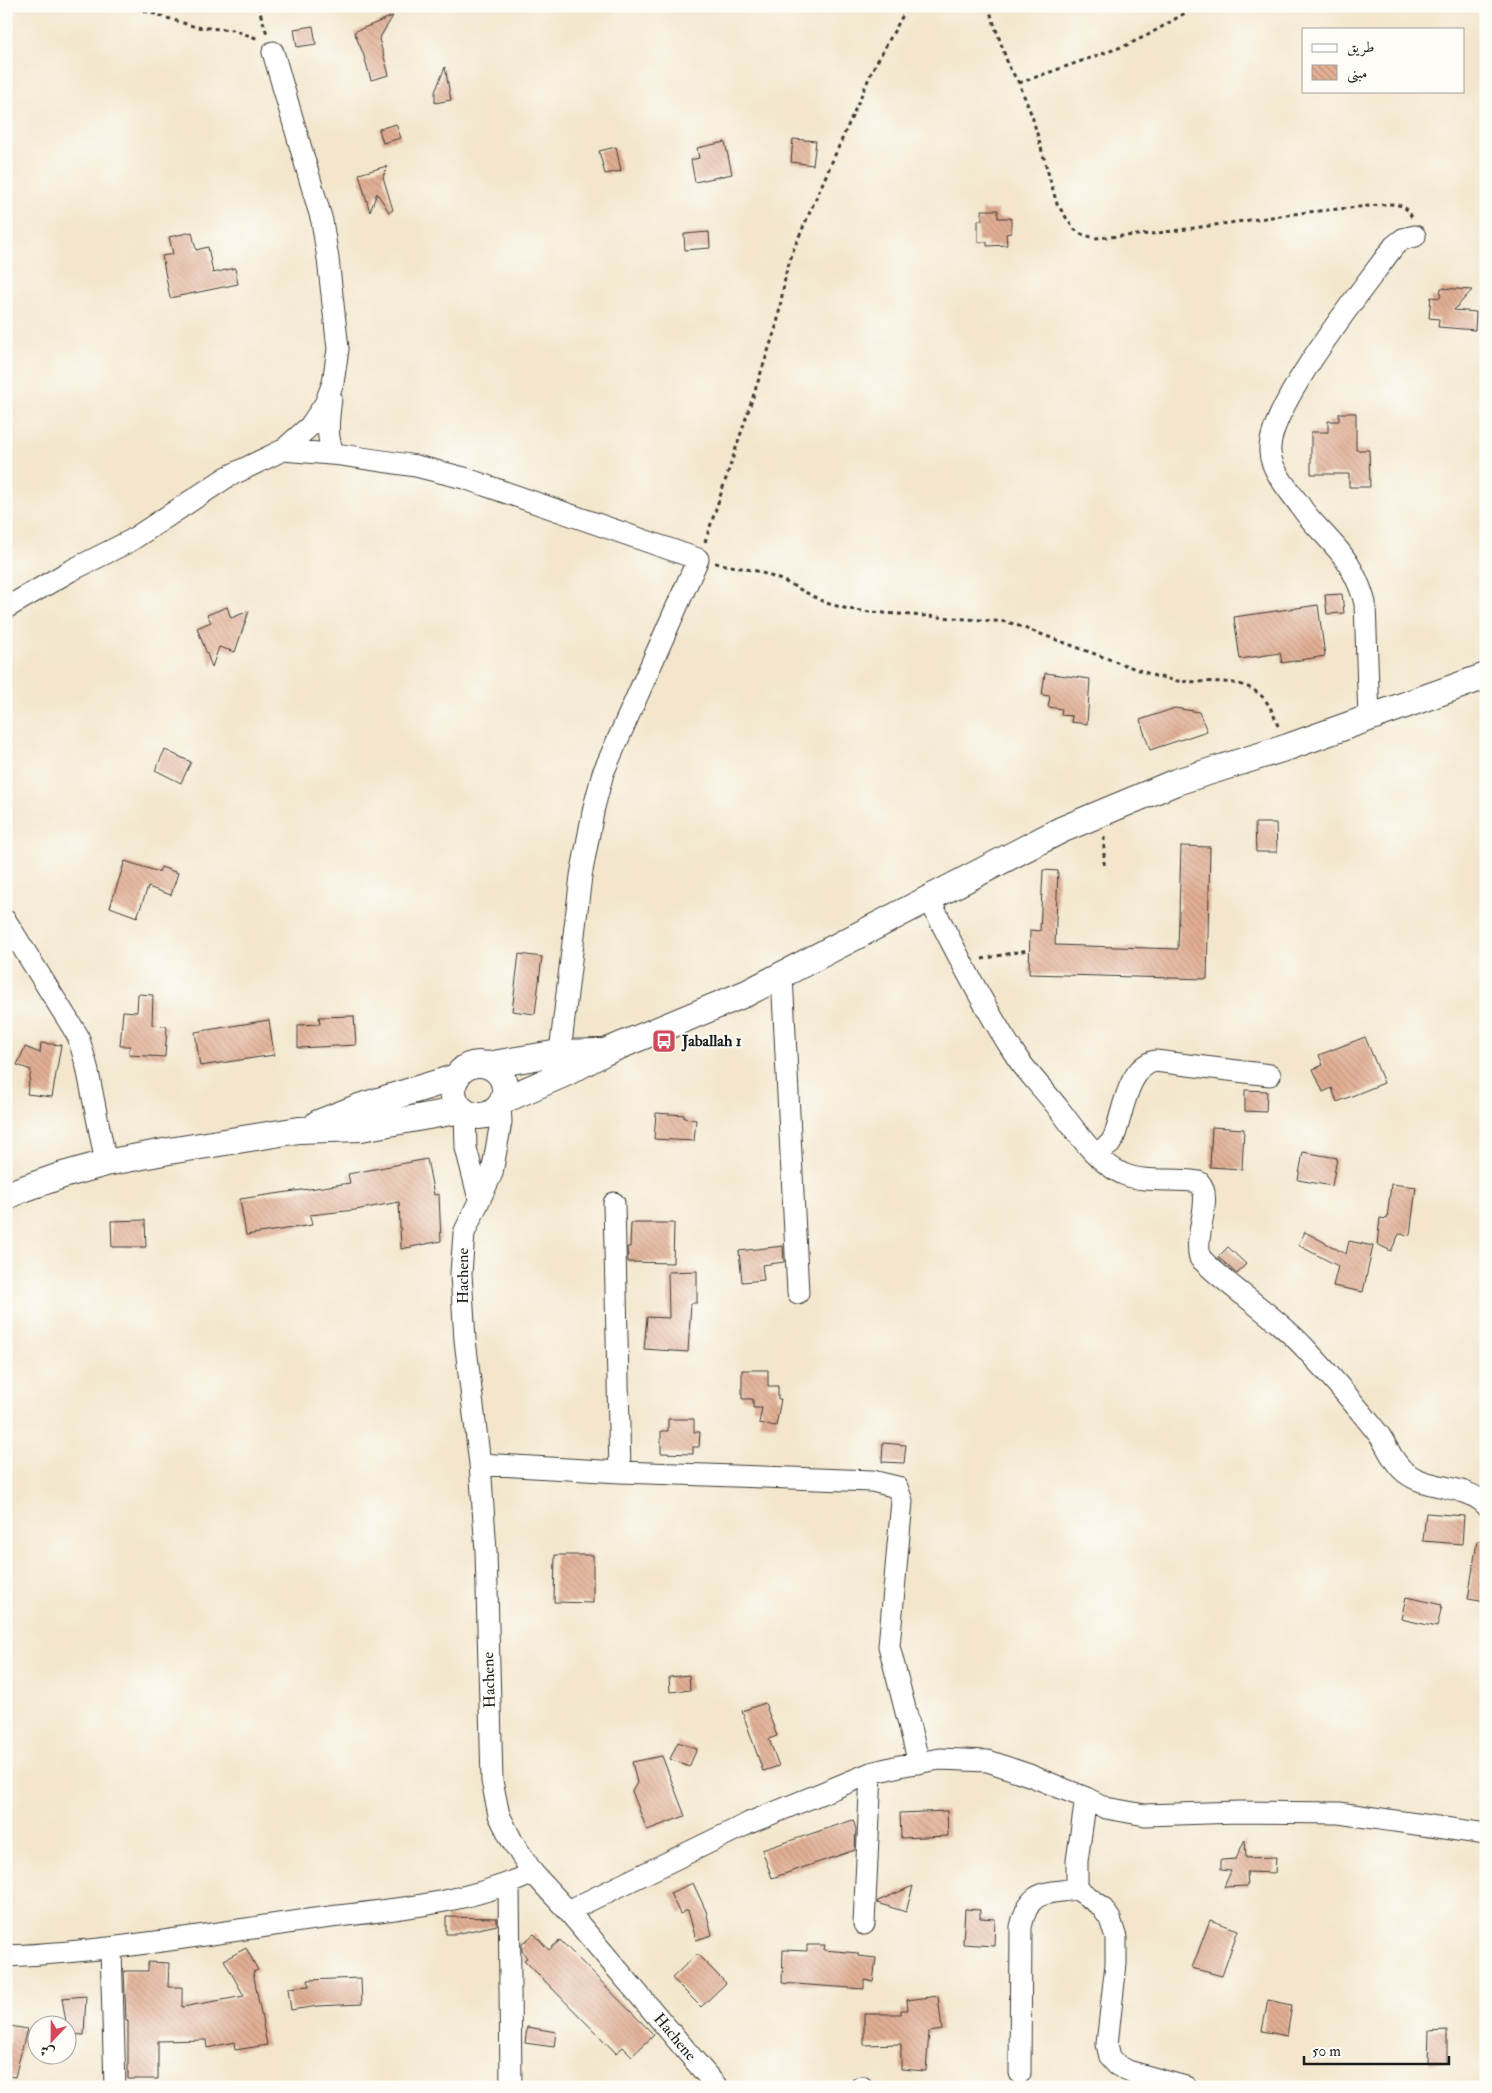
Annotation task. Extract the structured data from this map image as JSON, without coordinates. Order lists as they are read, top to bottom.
{
  "streets": {
    "street": ["Hachene"]
  },
  "places": {
    "bus stop": ["Jaballah 1"]
  },
  "legend": ["طريق", "مبنى"],
  "scale_bar": "50 m",
  "north": "bottom"
}
